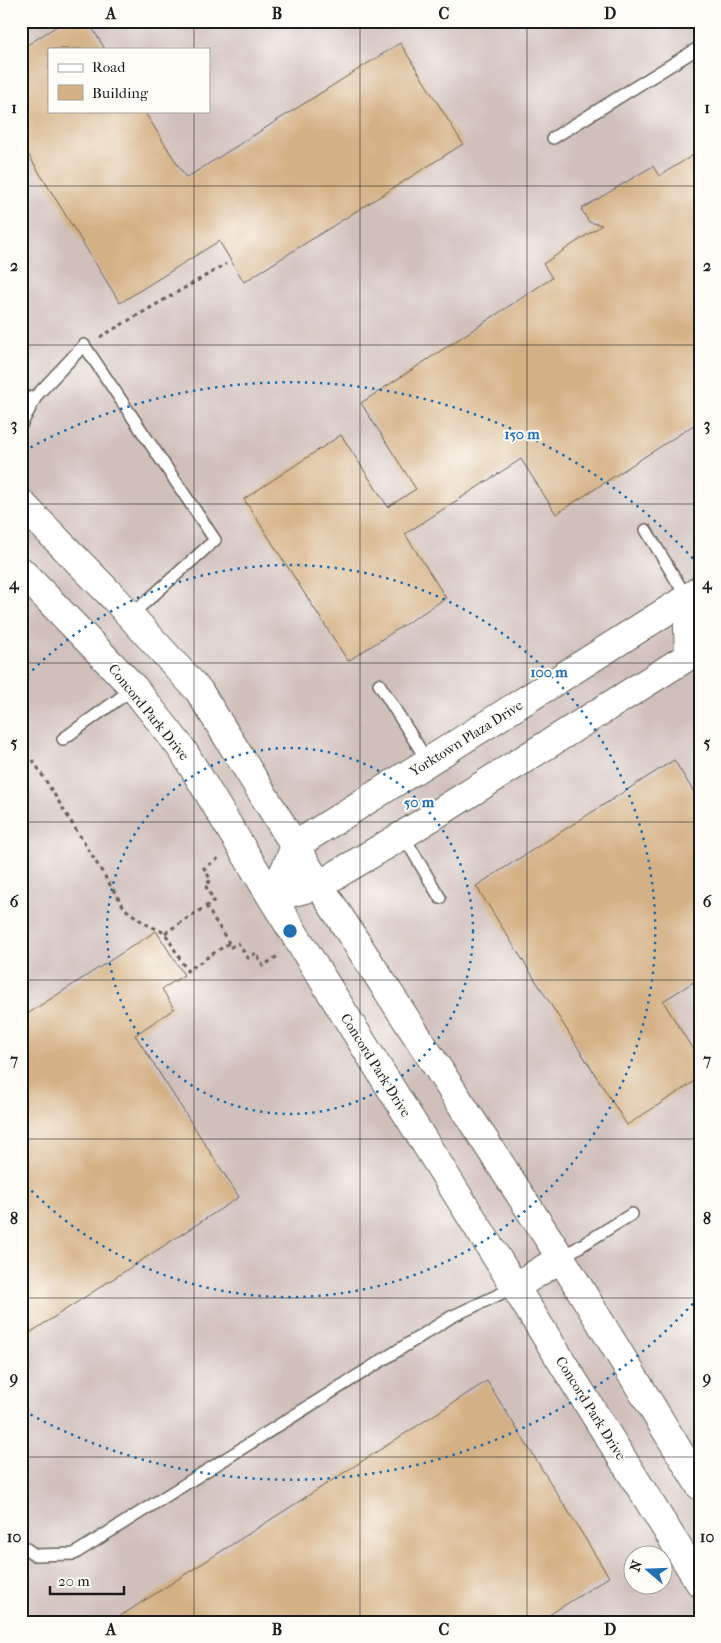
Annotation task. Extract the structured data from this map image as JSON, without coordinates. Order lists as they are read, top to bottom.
{
  "streets": {
    "street": ["Concord Park Drive", "Yorktown Plaza Drive"]
  },
  "legend": ["Road", "Building"],
  "scale_bar": "20 m",
  "north": "left",
  "grid": {
    "columns": [
      "A",
      "B",
      "C",
      "D"
    ],
    "rows": [
      "1",
      "2",
      "3",
      "4",
      "5",
      "6",
      "7",
      "8",
      "9",
      "10"
    ]
  },
  "rings": ["150 m", "100 m", "50 m"]
}
